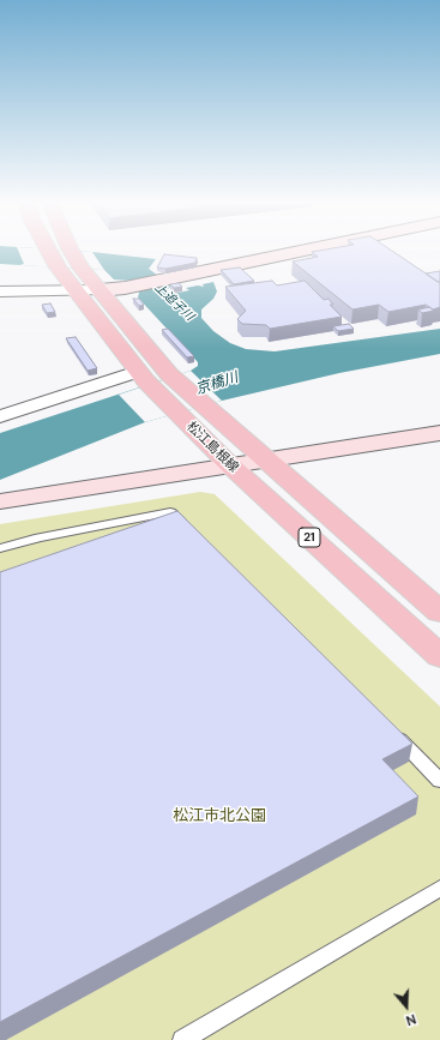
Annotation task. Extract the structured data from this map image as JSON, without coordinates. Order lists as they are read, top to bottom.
{
  "streets": {
    "main road": ["松江島根線", "21"]
  },
  "water": ["上追子川", "京橋川"],
  "parks": ["松江市北公園"],
  "north": "bottom"
}
